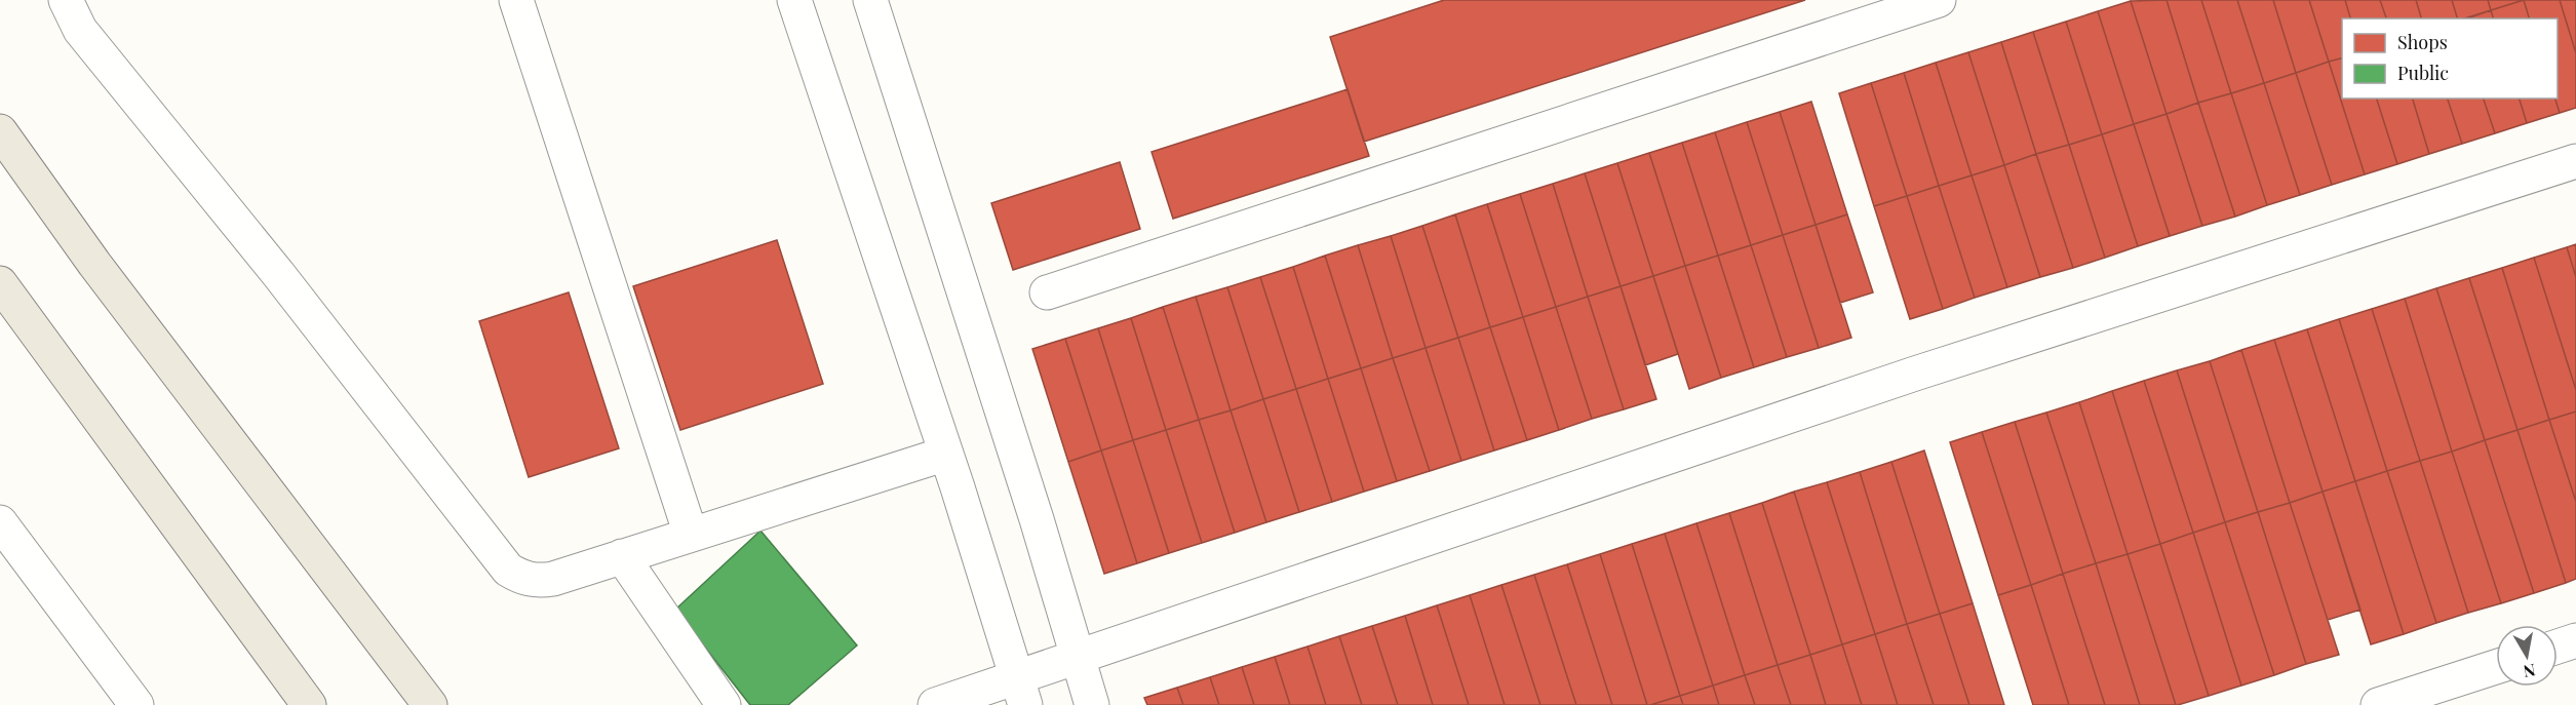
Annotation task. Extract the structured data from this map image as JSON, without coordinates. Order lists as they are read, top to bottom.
{
  "legend": ["Shops", "Public"],
  "north": "bottom"
}
